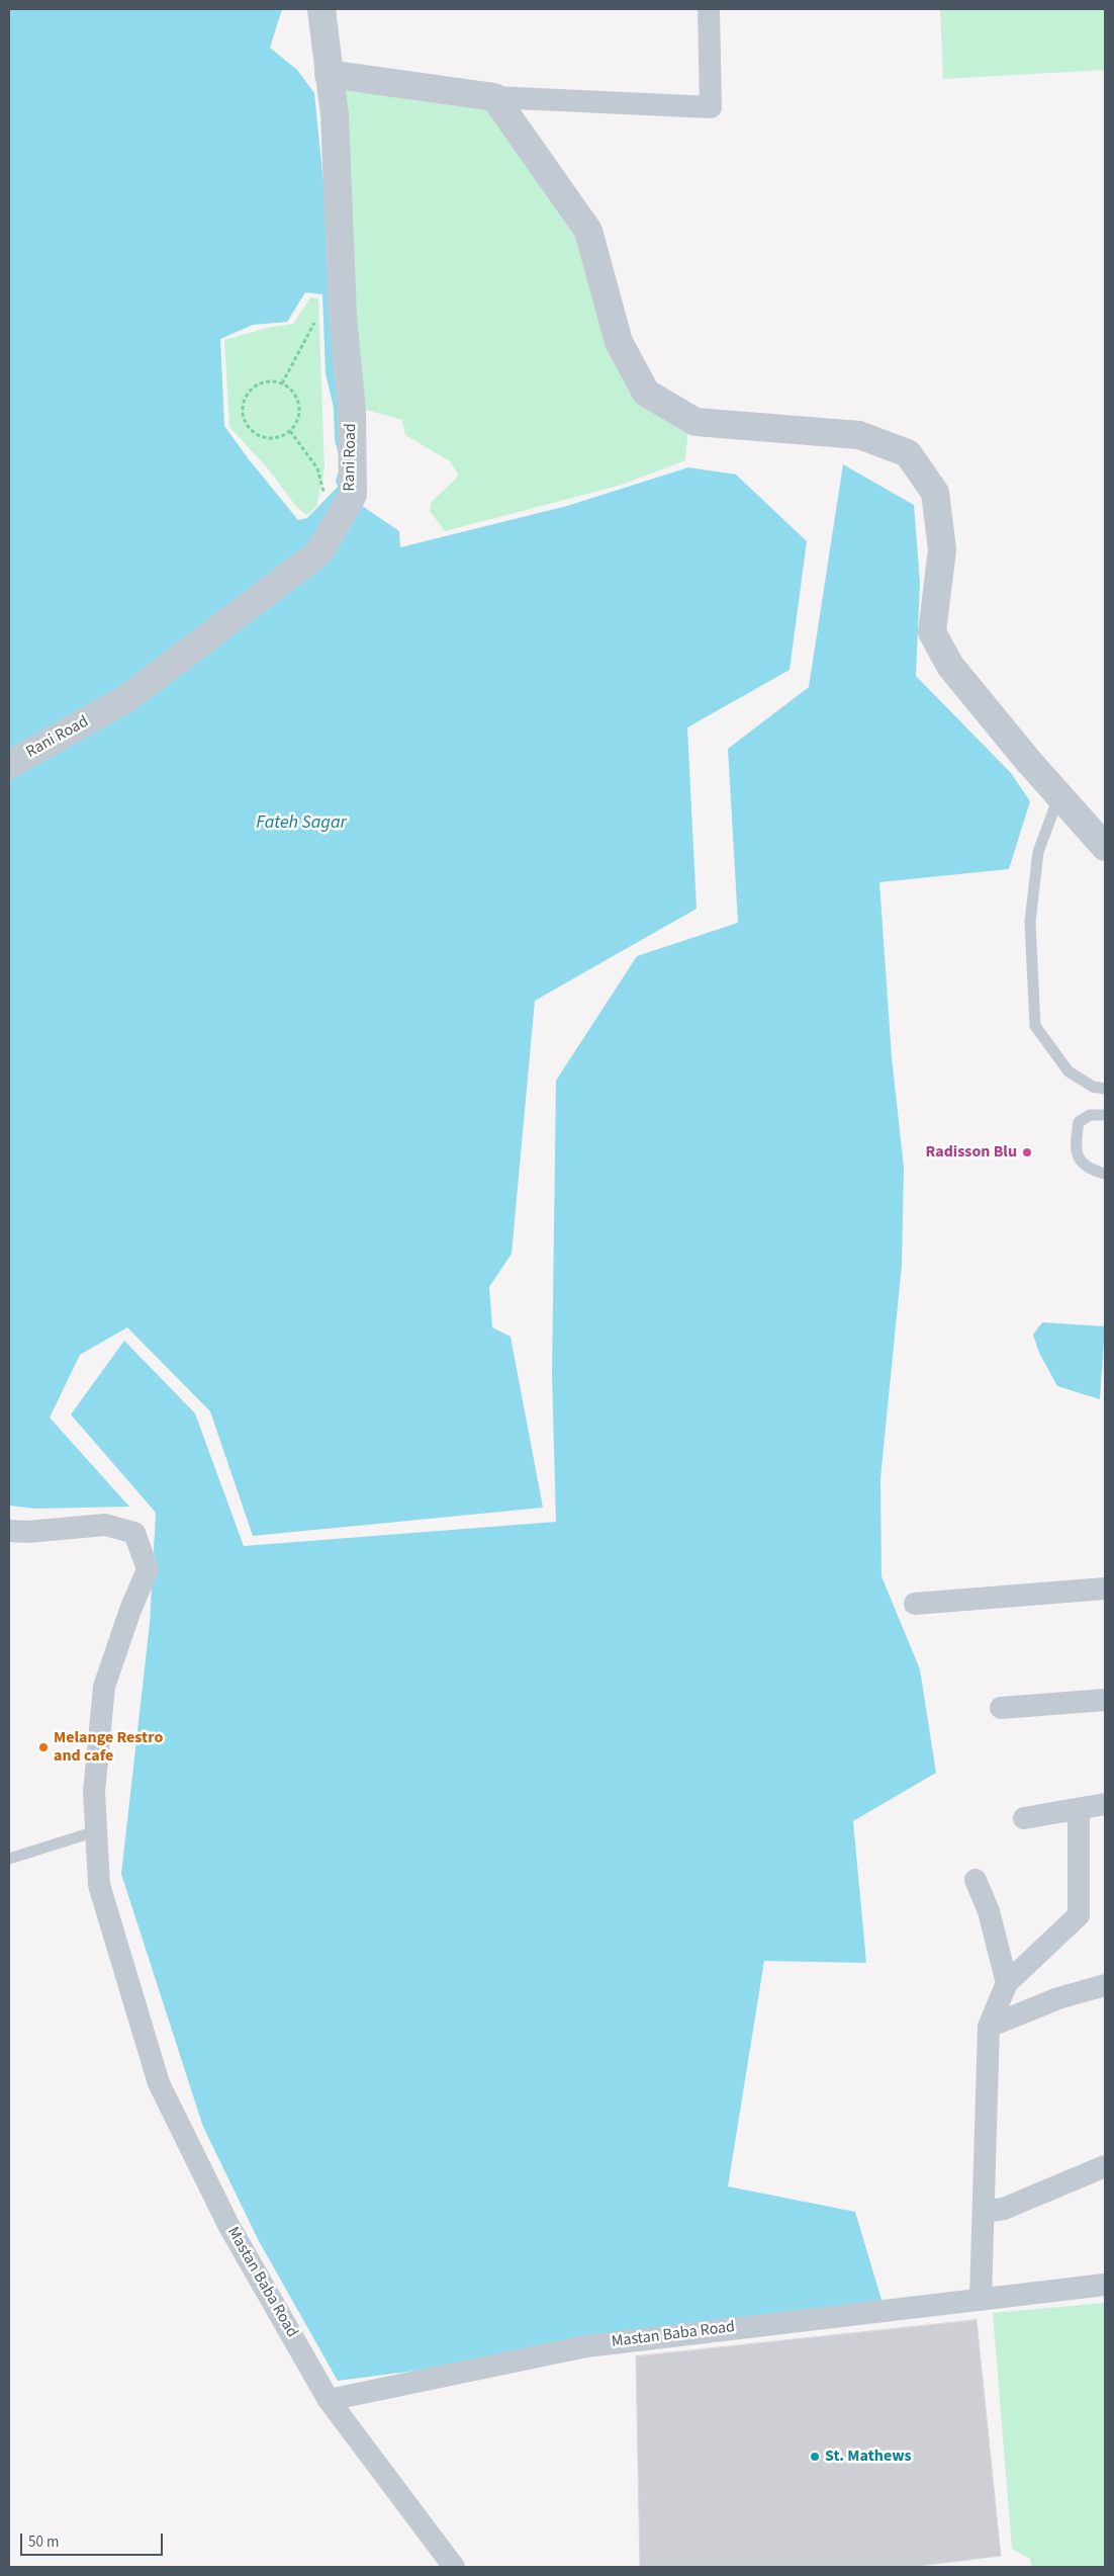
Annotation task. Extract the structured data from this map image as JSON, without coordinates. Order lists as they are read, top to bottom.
{
  "streets": {
    "street": ["Rani Road", "Mastan Baba Road"]
  },
  "water": ["Fateh Sagar"],
  "places": ["Radisson Blu", "Melange Restro and cafe", "St. Mathews"],
  "scale_bar": "50 m"
}
